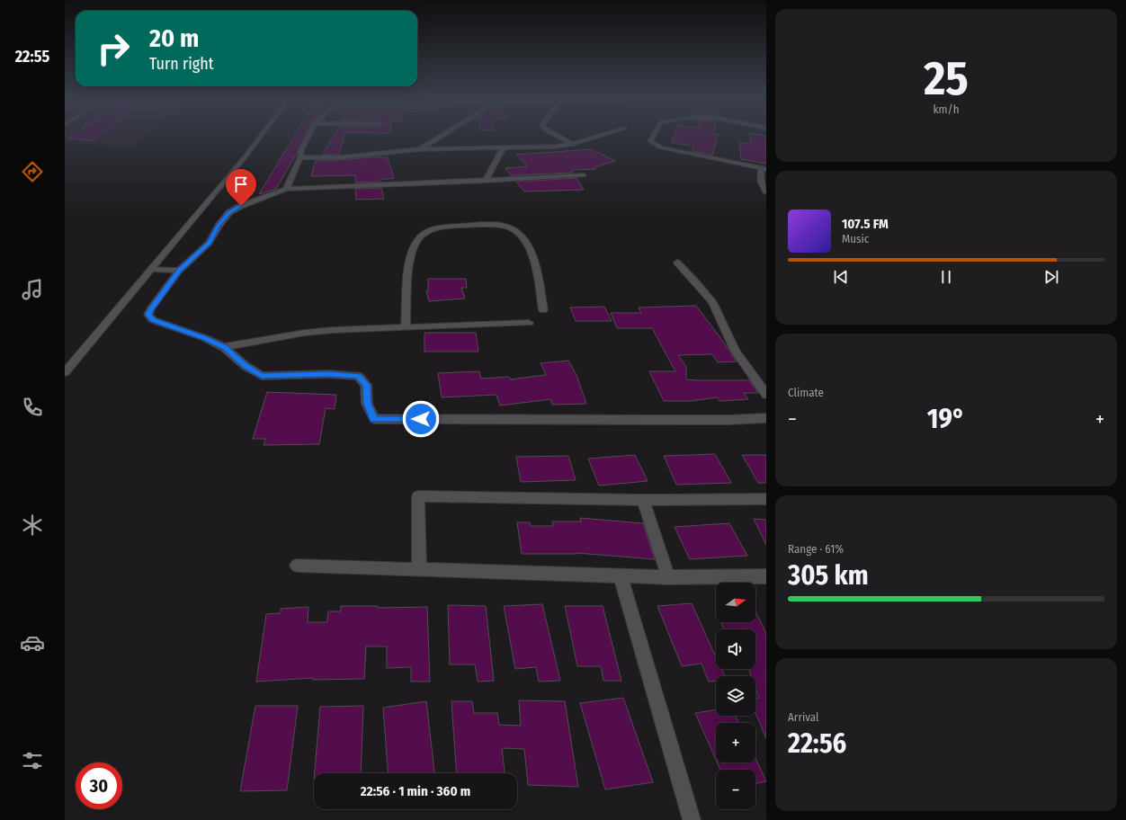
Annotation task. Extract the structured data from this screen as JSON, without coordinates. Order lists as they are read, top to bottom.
{
  "north": "right",
  "page": {
    "tabs": "22:55",
    "tile": [
      ["25", "km/h"],
      "Climate",
      ["Range · 61%", "305 km"],
      ["Arrival", "22:56"]
    ],
    "turn": ["20 m", "Turn right"],
    "song": ["107.5 FM", "Music"],
    "heat": ["−", "19°", "+"],
    "map_buttons": ["+", "−"],
    "limit": "30",
    "trip": "22:56 · 1 min · 360 m"
  }
}
